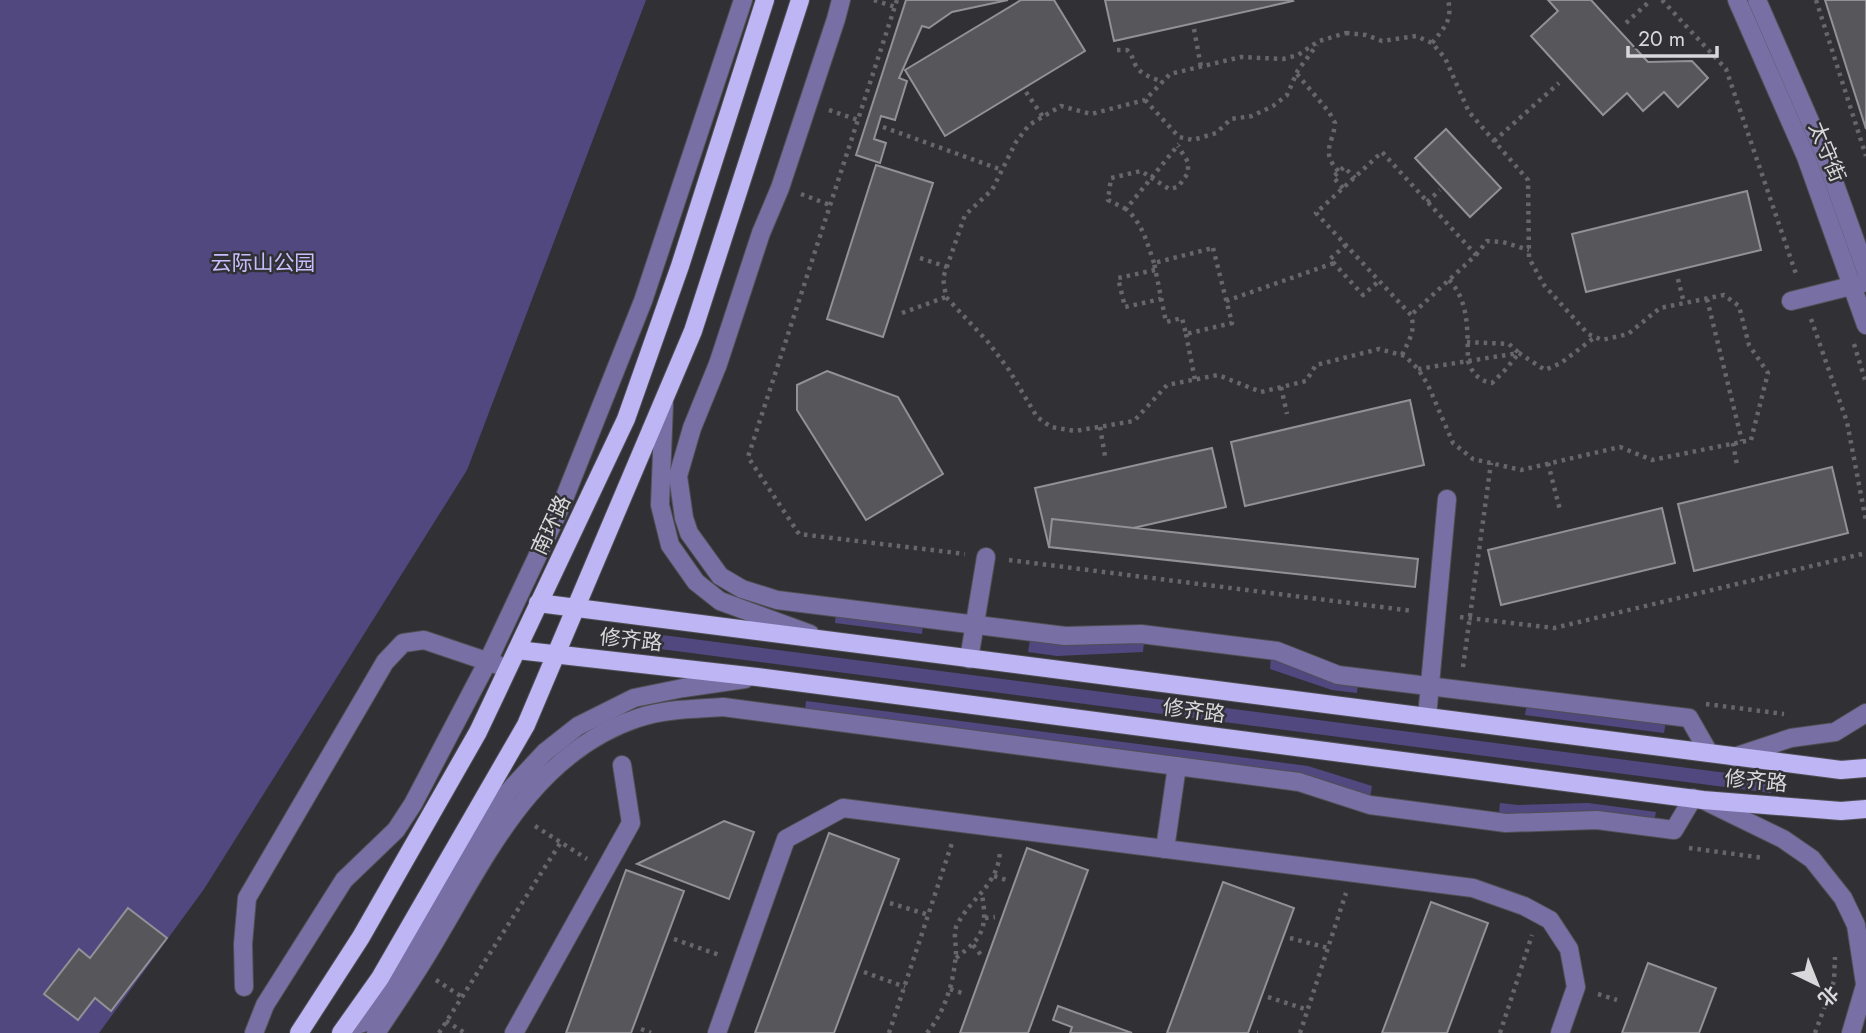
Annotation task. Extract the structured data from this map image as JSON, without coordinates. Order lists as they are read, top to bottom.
{
  "streets": {
    "main road": ["南环路", "修齐路"],
    "street": ["太守街"]
  },
  "crossings": [
    ["南环路", "修齐路"]
  ],
  "parks": ["云际山公园"],
  "scale_bar": "20 m",
  "north": "bottom right"
}
